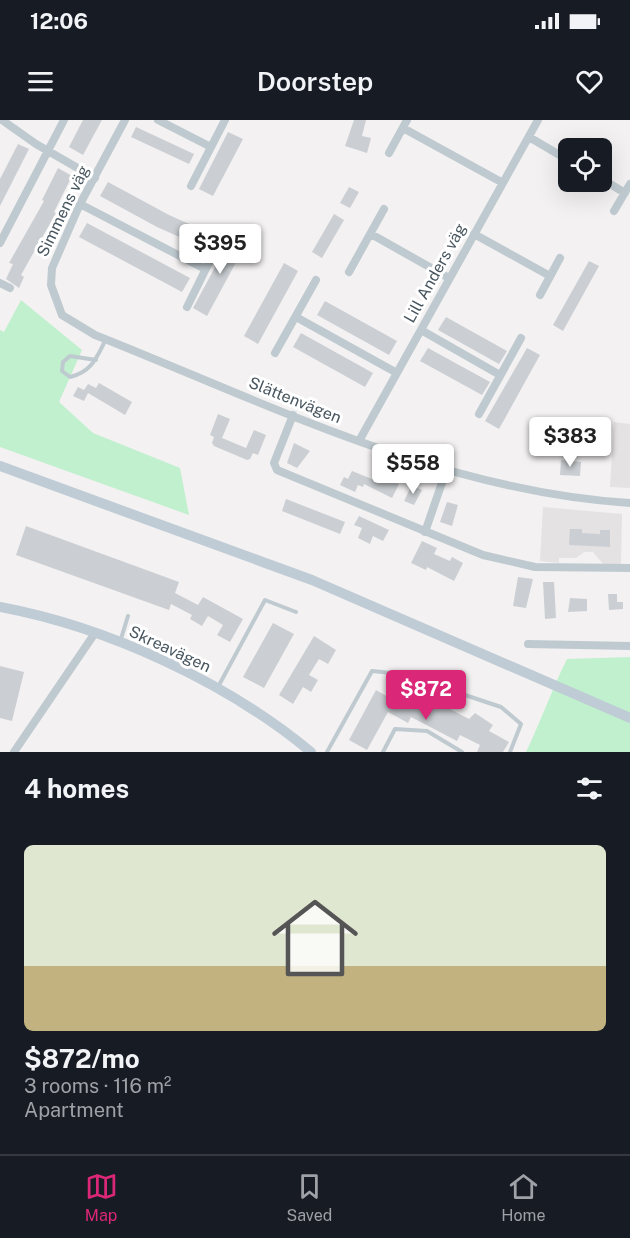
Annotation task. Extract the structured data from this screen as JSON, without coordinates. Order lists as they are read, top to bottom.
{
  "streets": {
    "main road": ["Skreavägen"],
    "street": ["Simmens väg", "Lill Anders väg", "Slättenvägen"]
  },
  "crossings": [
    ["Simmens väg", "Slättenvägen"],
    ["Lill Anders väg", "Slättenvägen"]
  ],
  "page": {
    "status": "12:06",
    "header": "Doorstep",
    "price": [
      "$395",
      "$383",
      "$558",
      "$872"
    ],
    "heading": "4 homes",
    "list": [
      {
        "name": "$872/mo",
        "note": "3 rooms · 116 m² · Apartment"
      }
    ],
    "tabs": ["Map", "Saved", "Home"]
  }
}
